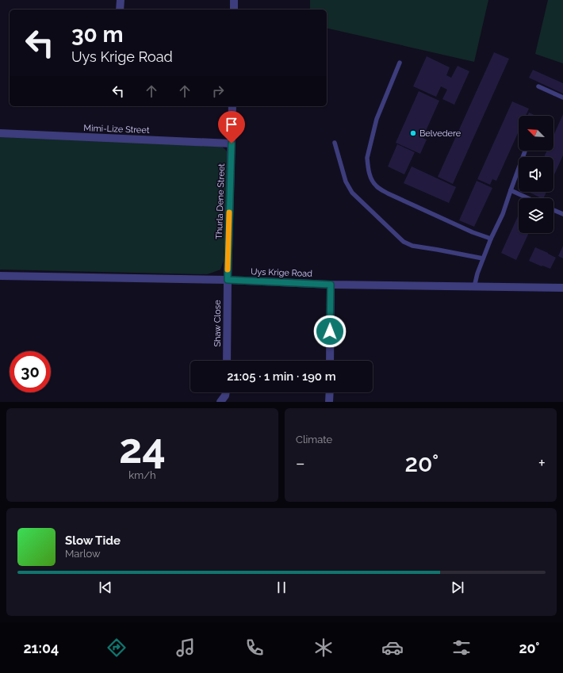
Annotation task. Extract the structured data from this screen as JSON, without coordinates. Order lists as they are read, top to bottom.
{
  "streets": {
    "street": [
      "Mimi-Lize Street",
      "Thurla Dene Street",
      "Uys Krige Road",
      "Shaw Close"
    ]
  },
  "crossings": [
    ["Mimi-Lize Street", "Thurla Dene Street"],
    ["Thurla Dene Street", "Uys Krige Road"],
    ["Thurla Dene Street", "Shaw Close"],
    ["Uys Krige Road", "Shaw Close"]
  ],
  "places": ["Belvedere"],
  "north": "top left",
  "page": {
    "turn": ["30 m", "Uys Krige Road"],
    "limit": "30",
    "trip": "21:05 · 1 min · 190 m",
    "tile": [
      ["24", "km/h"],
      "Climate"
    ],
    "heat": ["−", "20°", "+"],
    "song": ["Slow Tide", "Marlow"],
    "tabs": ["21:04", "20°"]
  }
}
